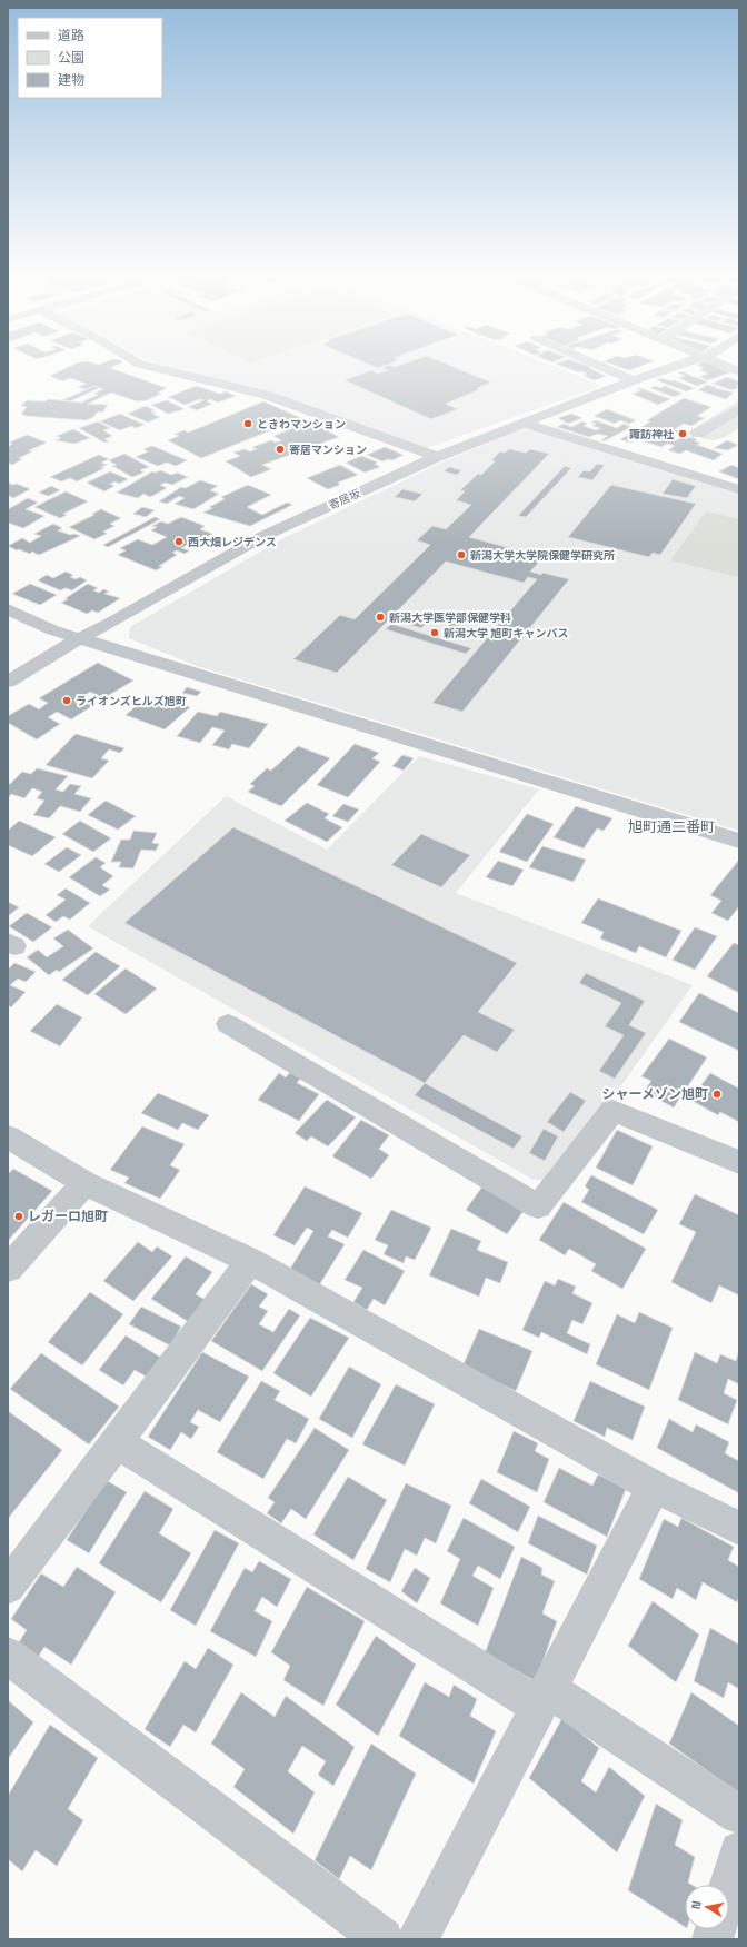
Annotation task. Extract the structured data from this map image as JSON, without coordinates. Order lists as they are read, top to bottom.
{
  "streets": {
    "street": ["寄居坂"]
  },
  "districts": ["旭町通二番町"],
  "places": [
    "ときわマンション",
    "諏訪神社",
    "寄居マンション",
    "西大畑レジデンス",
    "新潟大学大学院保健学研究所",
    "新潟大学医学部保健学科",
    "新潟大学 旭町キャンパス",
    "ライオンズヒルズ旭町",
    "シャーメゾン旭町",
    "レガーロ旭町"
  ],
  "legend": ["道路", "公園", "建物"],
  "north": "left"
}
